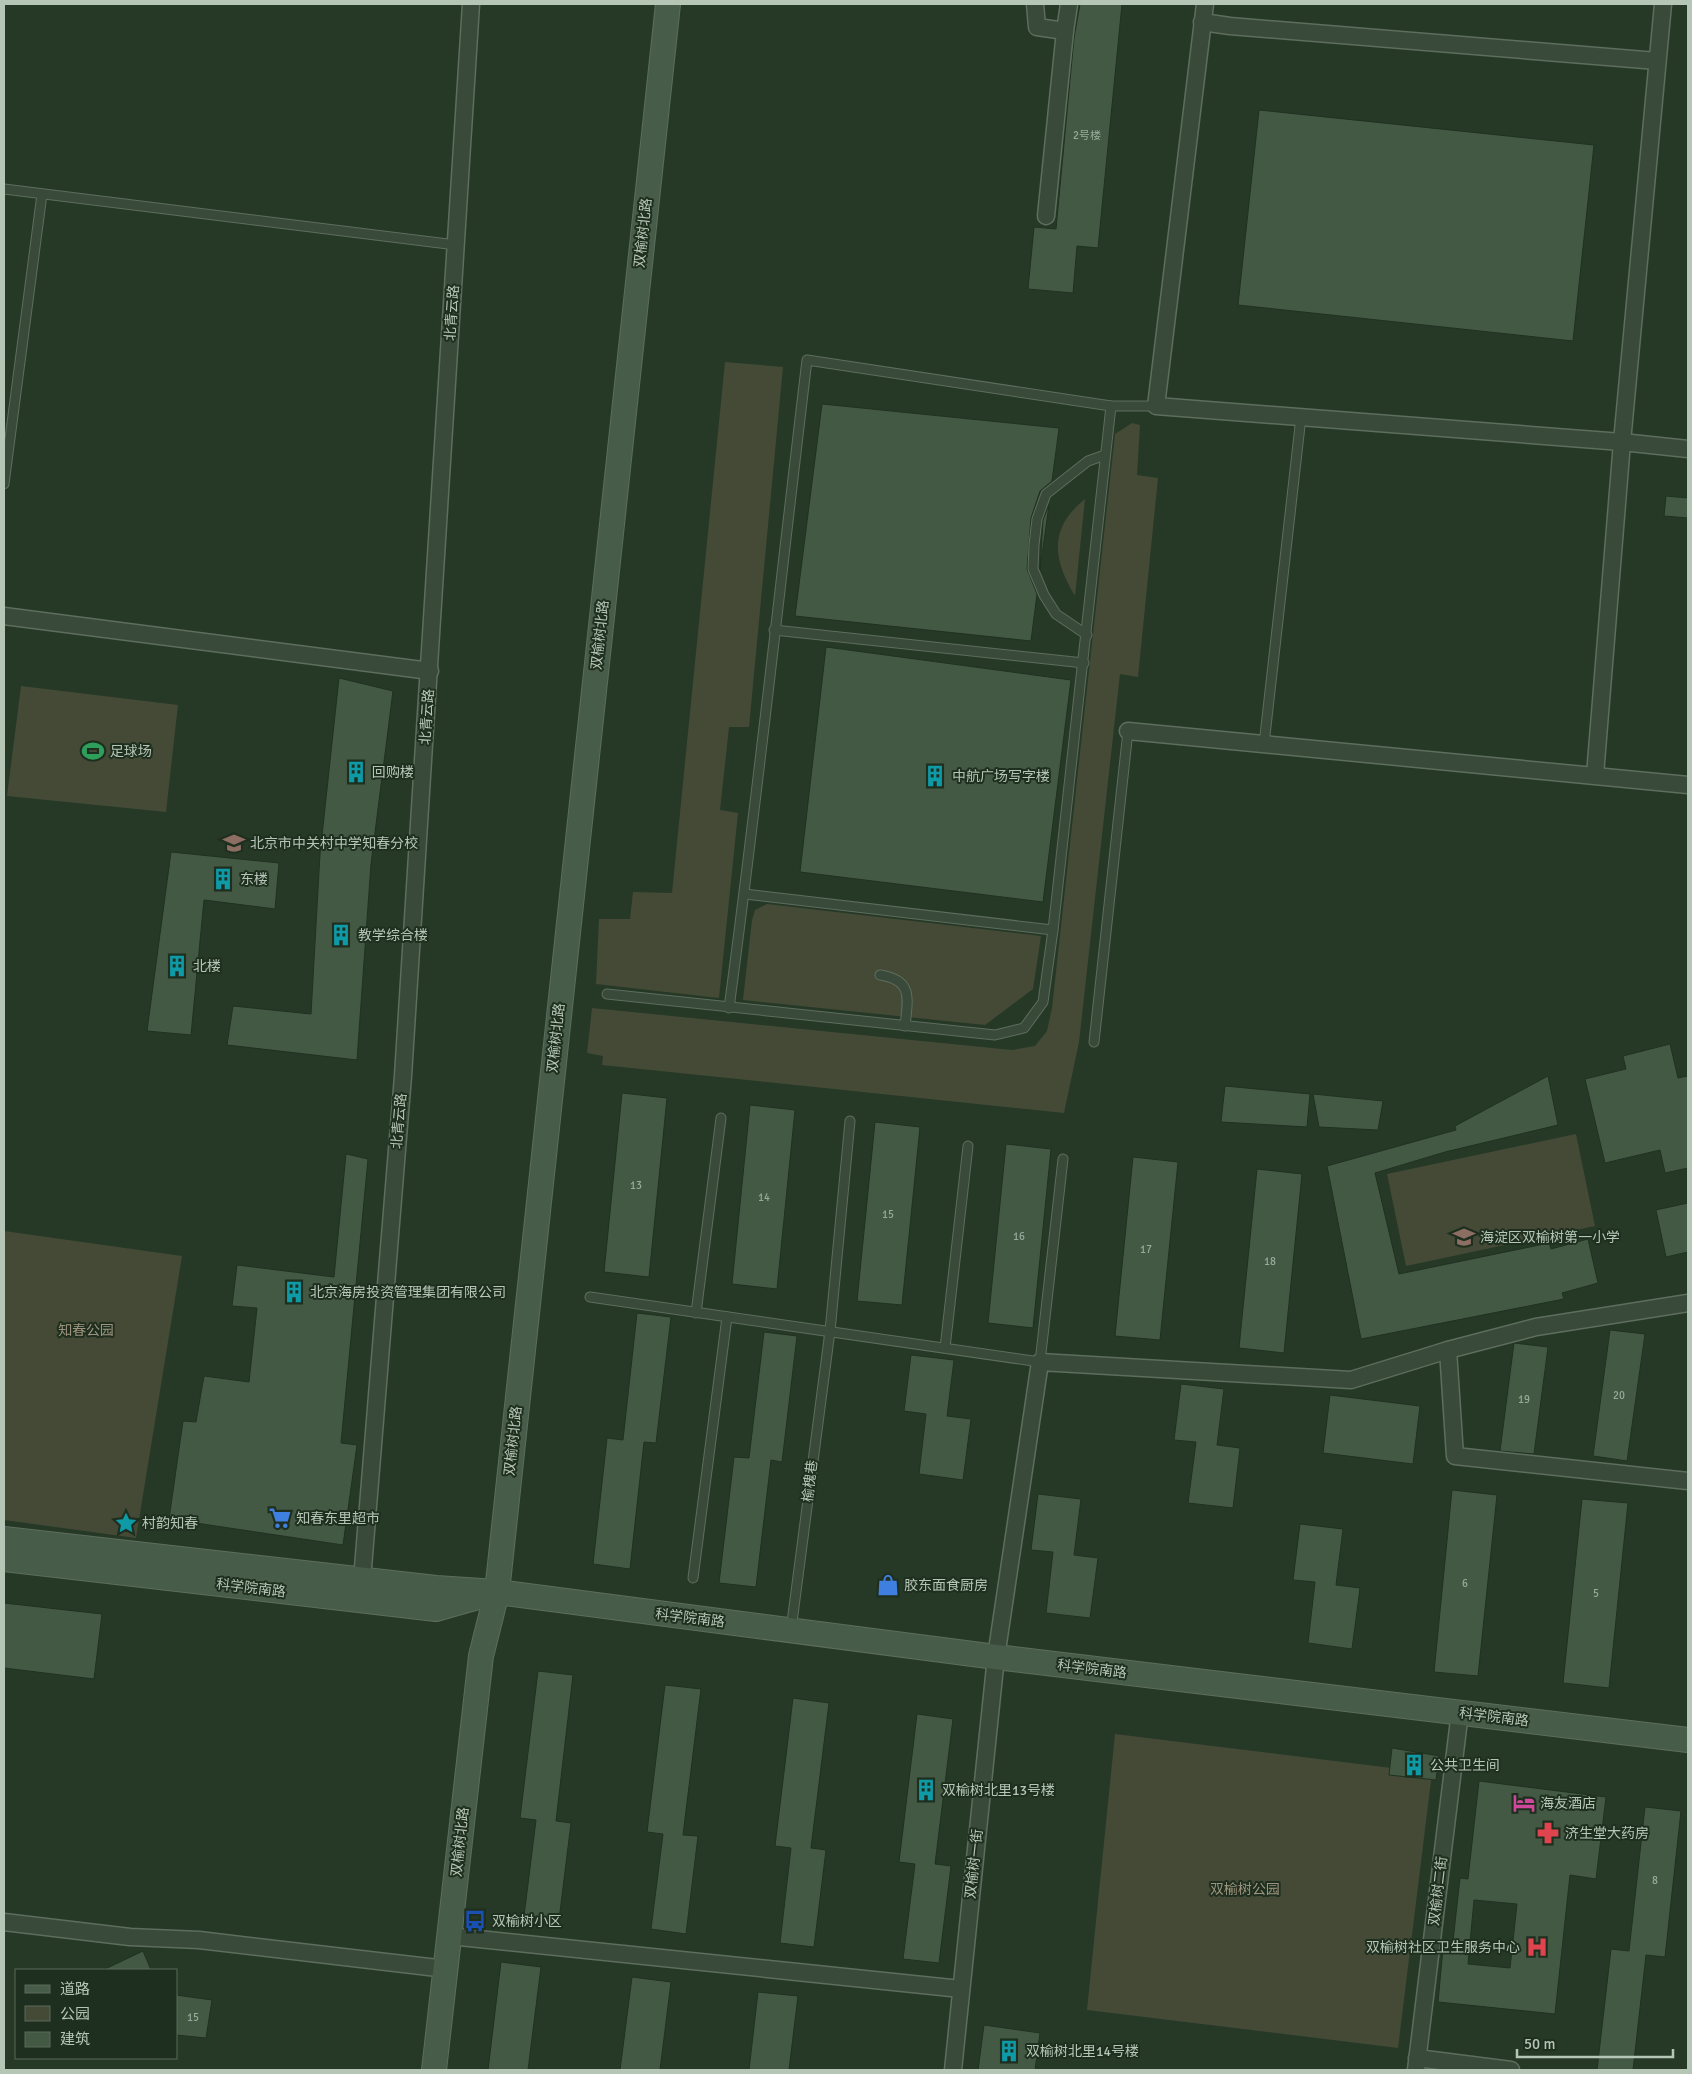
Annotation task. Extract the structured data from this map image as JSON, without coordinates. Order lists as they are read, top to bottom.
{
  "streets": {
    "street": [
      "双榆树北路",
      "北青云路",
      "科学院南路",
      "双榆树一街",
      "双榆树二街"
    ],
    "lane": ["榆槐巷"]
  },
  "crossings": [
    ["双榆树北路", "科学院南路"],
    ["北青云路", "科学院南路"],
    ["榆槐巷", "科学院南路"],
    ["科学院南路", "双榆树一街"],
    ["科学院南路", "双榆树二街"]
  ],
  "parks": ["知春公园", "双榆树公园"],
  "places": {
    "sports": ["足球场"],
    "building": [
      "回购楼",
      "中航广场写字楼",
      "东楼",
      "教学综合楼",
      "北楼",
      "北京海房投资管理集团有限公司",
      "公共卫生间",
      "双榆树北里13号楼",
      "双榆树北里14号楼"
    ],
    "school or university": ["北京市中关村中学知春分校", "海淀区双榆树第一小学"],
    "supermarket": ["知春东里超市"],
    "place": ["村韵知春"],
    "shop": ["胶东面食厨房"],
    "hotel": ["海友酒店"],
    "pharmacy": ["济生堂大药房"],
    "bus stop": ["双榆树小区"],
    "hospital": ["双榆树社区卫生服务中心"]
  },
  "house_numbers": [
    "2号楼",
    "13",
    "14",
    "15",
    "16",
    "17",
    "18",
    "20",
    "19",
    "6",
    "5",
    "8",
    "15"
  ],
  "legend": ["道路", "公园", "建筑"],
  "scale_bar": "50 m"
}
